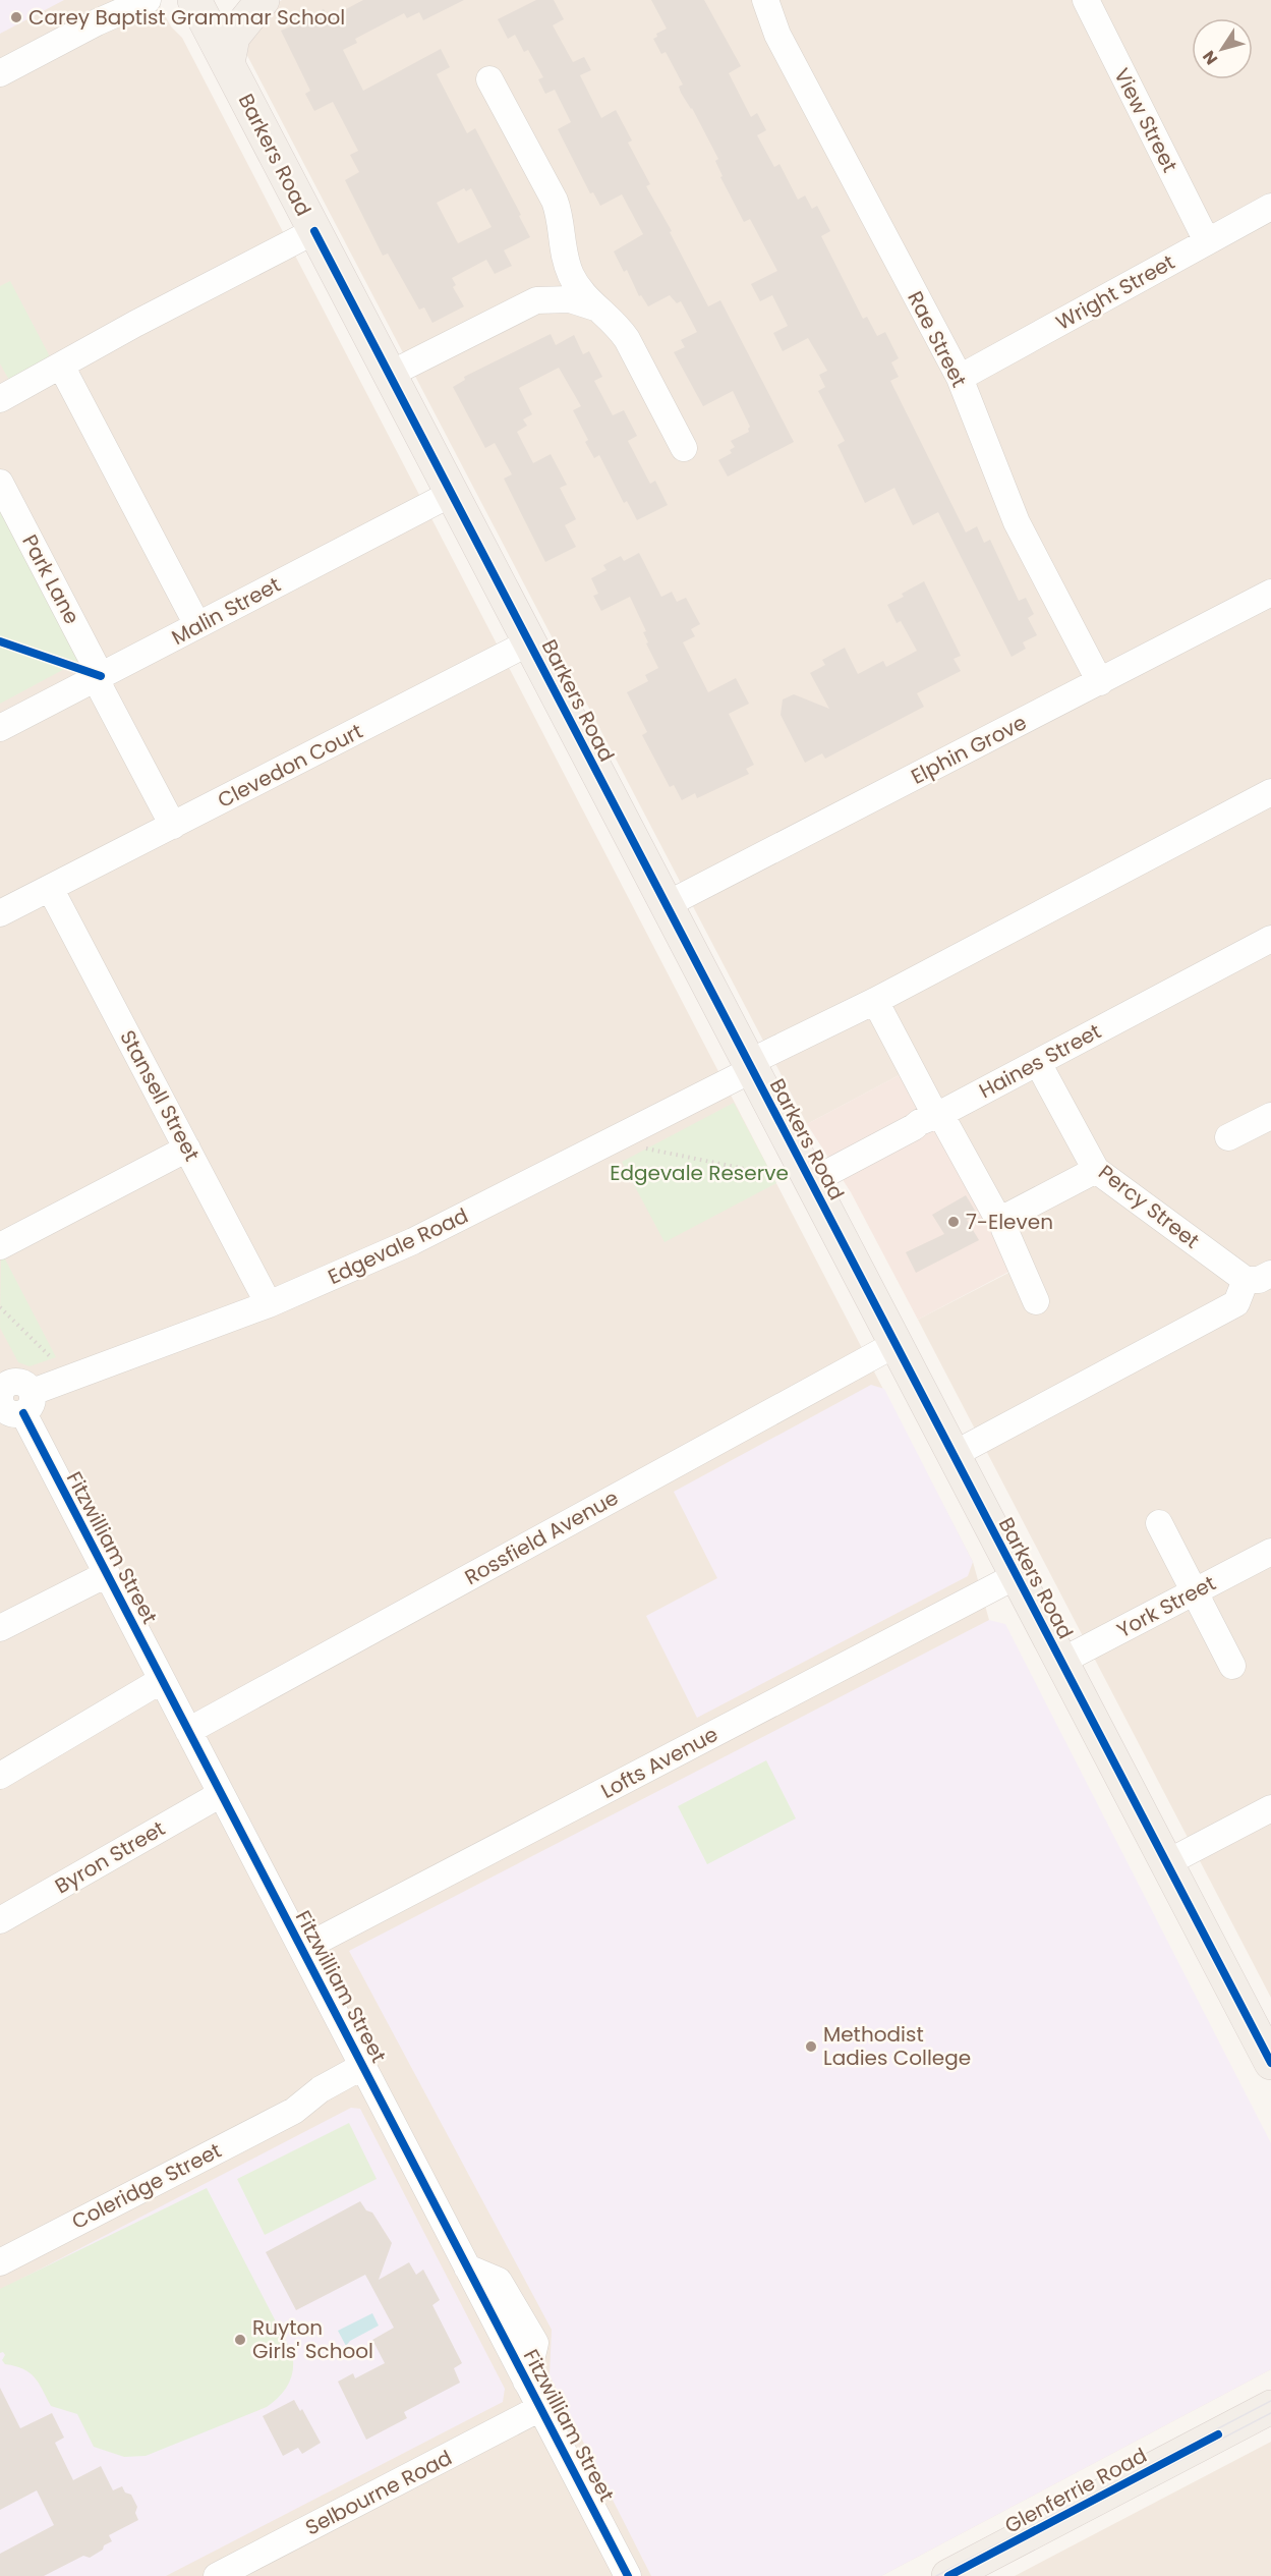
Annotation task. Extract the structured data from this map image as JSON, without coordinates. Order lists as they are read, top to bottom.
{
  "streets": {
    "main road": ["Barkers Road", "Glenferrie Road"],
    "street": [
      "View Street",
      "Wright Street",
      "Rae Street",
      "Park Lane",
      "Malin Street",
      "Elphin Grove",
      "Clevedon Court",
      "Haines Street",
      "Stansell Street",
      "Percy Street",
      "Edgevale Road",
      "Rossfield Avenue",
      "Fitzwilliam Street",
      "York Street",
      "Lofts Avenue",
      "Byron Street",
      "Coleridge Street",
      "Selbourne Road"
    ]
  },
  "crossings": [
    ["View Street", "Wright Street"],
    ["Barkers Road", "Malin Street"],
    ["Barkers Road", "Elphin Grove"],
    ["Barkers Road", "Clevedon Court"],
    ["Barkers Road", "Haines Street"],
    ["Barkers Road", "Edgevale Road"],
    ["Barkers Road", "Rossfield Avenue"],
    ["Barkers Road", "York Street"],
    ["Barkers Road", "Lofts Avenue"],
    ["Wright Street", "Rae Street"],
    ["Rae Street", "Elphin Grove"],
    ["Park Lane", "Malin Street"],
    ["Park Lane", "Clevedon Court"],
    ["Clevedon Court", "Stansell Street"],
    ["Haines Street", "Percy Street"],
    ["Stansell Street", "Edgevale Road"],
    ["Edgevale Road", "Fitzwilliam Street"],
    ["Rossfield Avenue", "Fitzwilliam Street"],
    ["Fitzwilliam Street", "Lofts Avenue"],
    ["Fitzwilliam Street", "Byron Street"],
    ["Fitzwilliam Street", "Coleridge Street"],
    ["Fitzwilliam Street", "Selbourne Road"]
  ],
  "parks": ["Edgevale Reserve"],
  "places": [
    "Carey Baptist Grammar School",
    "7-Eleven",
    "Methodist Ladies College",
    "Ruyton Girls' School"
  ],
  "north": "bottom left"
}
